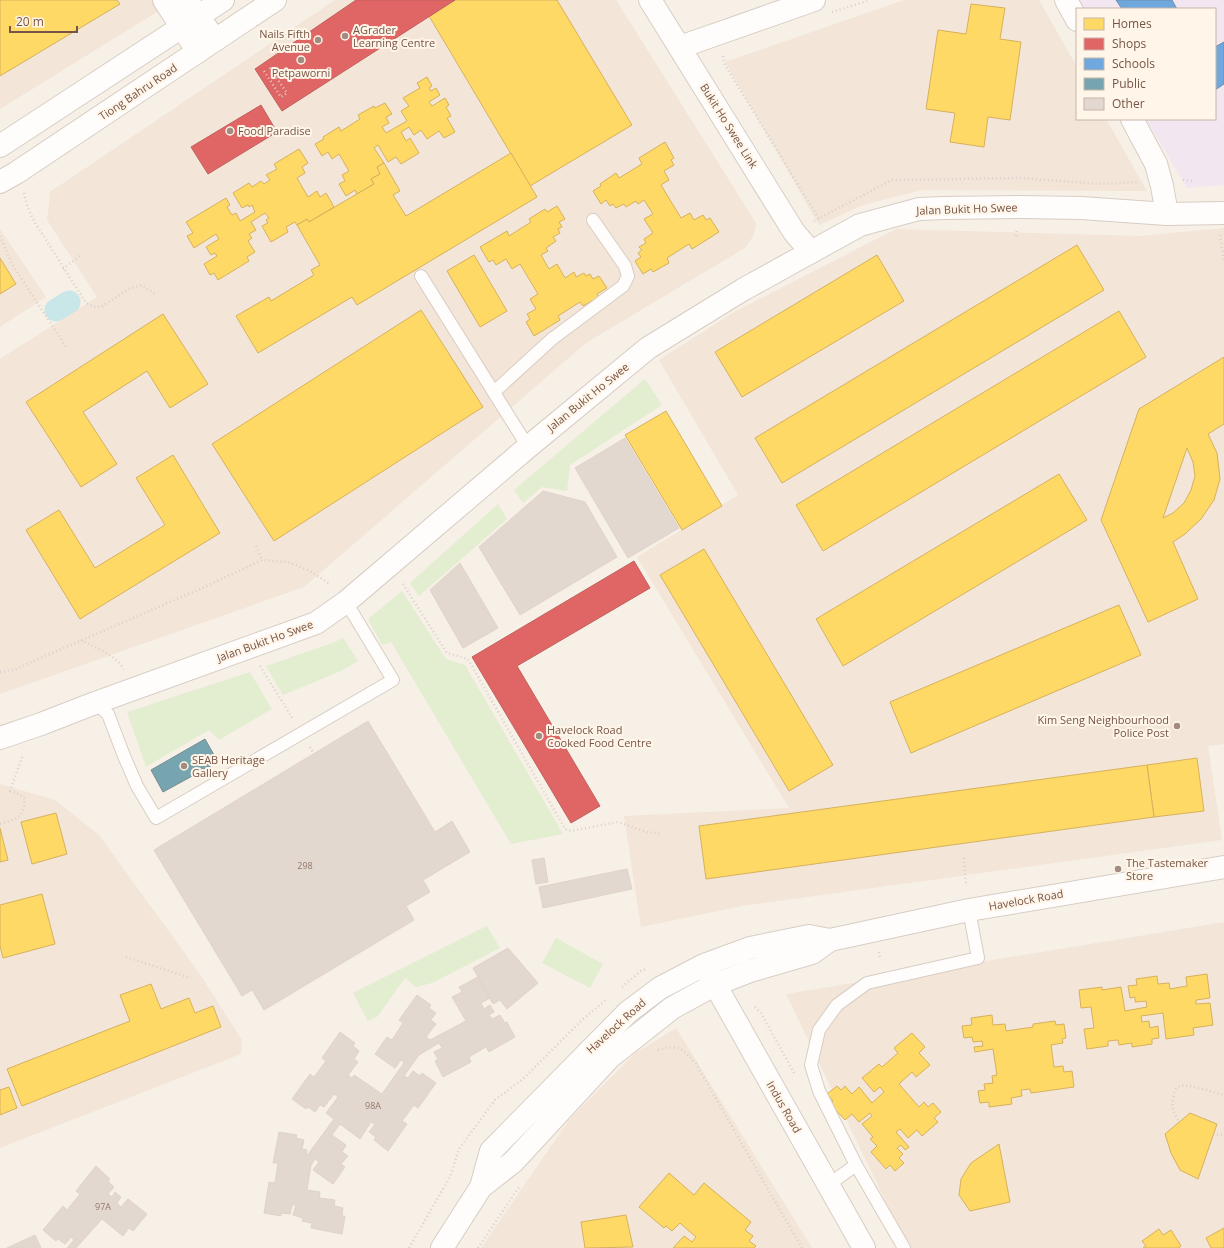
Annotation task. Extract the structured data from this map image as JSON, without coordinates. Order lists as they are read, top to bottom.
{
  "streets": {
    "street": [
      "Tiong Bahru Road",
      "Bukit Ho Swee Link",
      "Jalan Bukit Ho Swee",
      "Havelock Road",
      "Indus Road"
    ]
  },
  "crossings": [
    ["Bukit Ho Swee Link", "Jalan Bukit Ho Swee"],
    ["Havelock Road", "Indus Road"]
  ],
  "places": [
    "AGrader Learning Centre",
    "Nails Fifth Avenue",
    "Petpaworni",
    "Food Paradise",
    "Kim Seng Neighbourhood Police Post",
    "Havelock Road Cooked Food Centre",
    "SEAB Heritage Gallery",
    "The Tastemaker Store"
  ],
  "house_numbers": ["298", "98A", "97A"],
  "legend": [
    "Homes",
    "Shops",
    "Schools",
    "Public",
    "Other"
  ],
  "scale_bar": "20 m"
}
